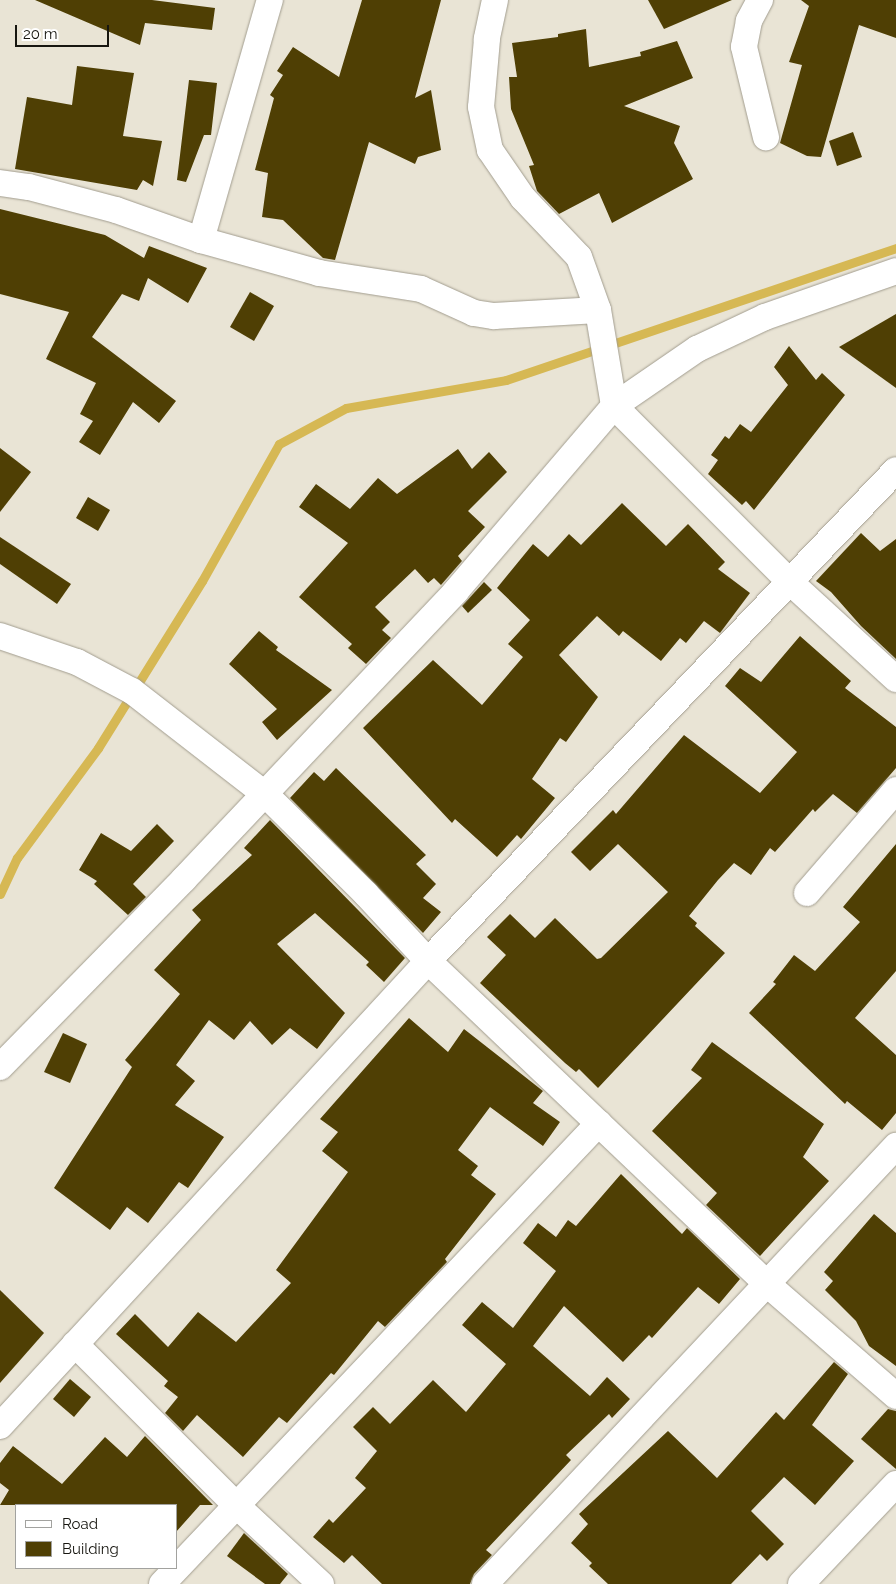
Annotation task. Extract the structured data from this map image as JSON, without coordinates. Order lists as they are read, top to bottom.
{
  "legend": ["Road", "Building"],
  "scale_bar": "20 m"
}
